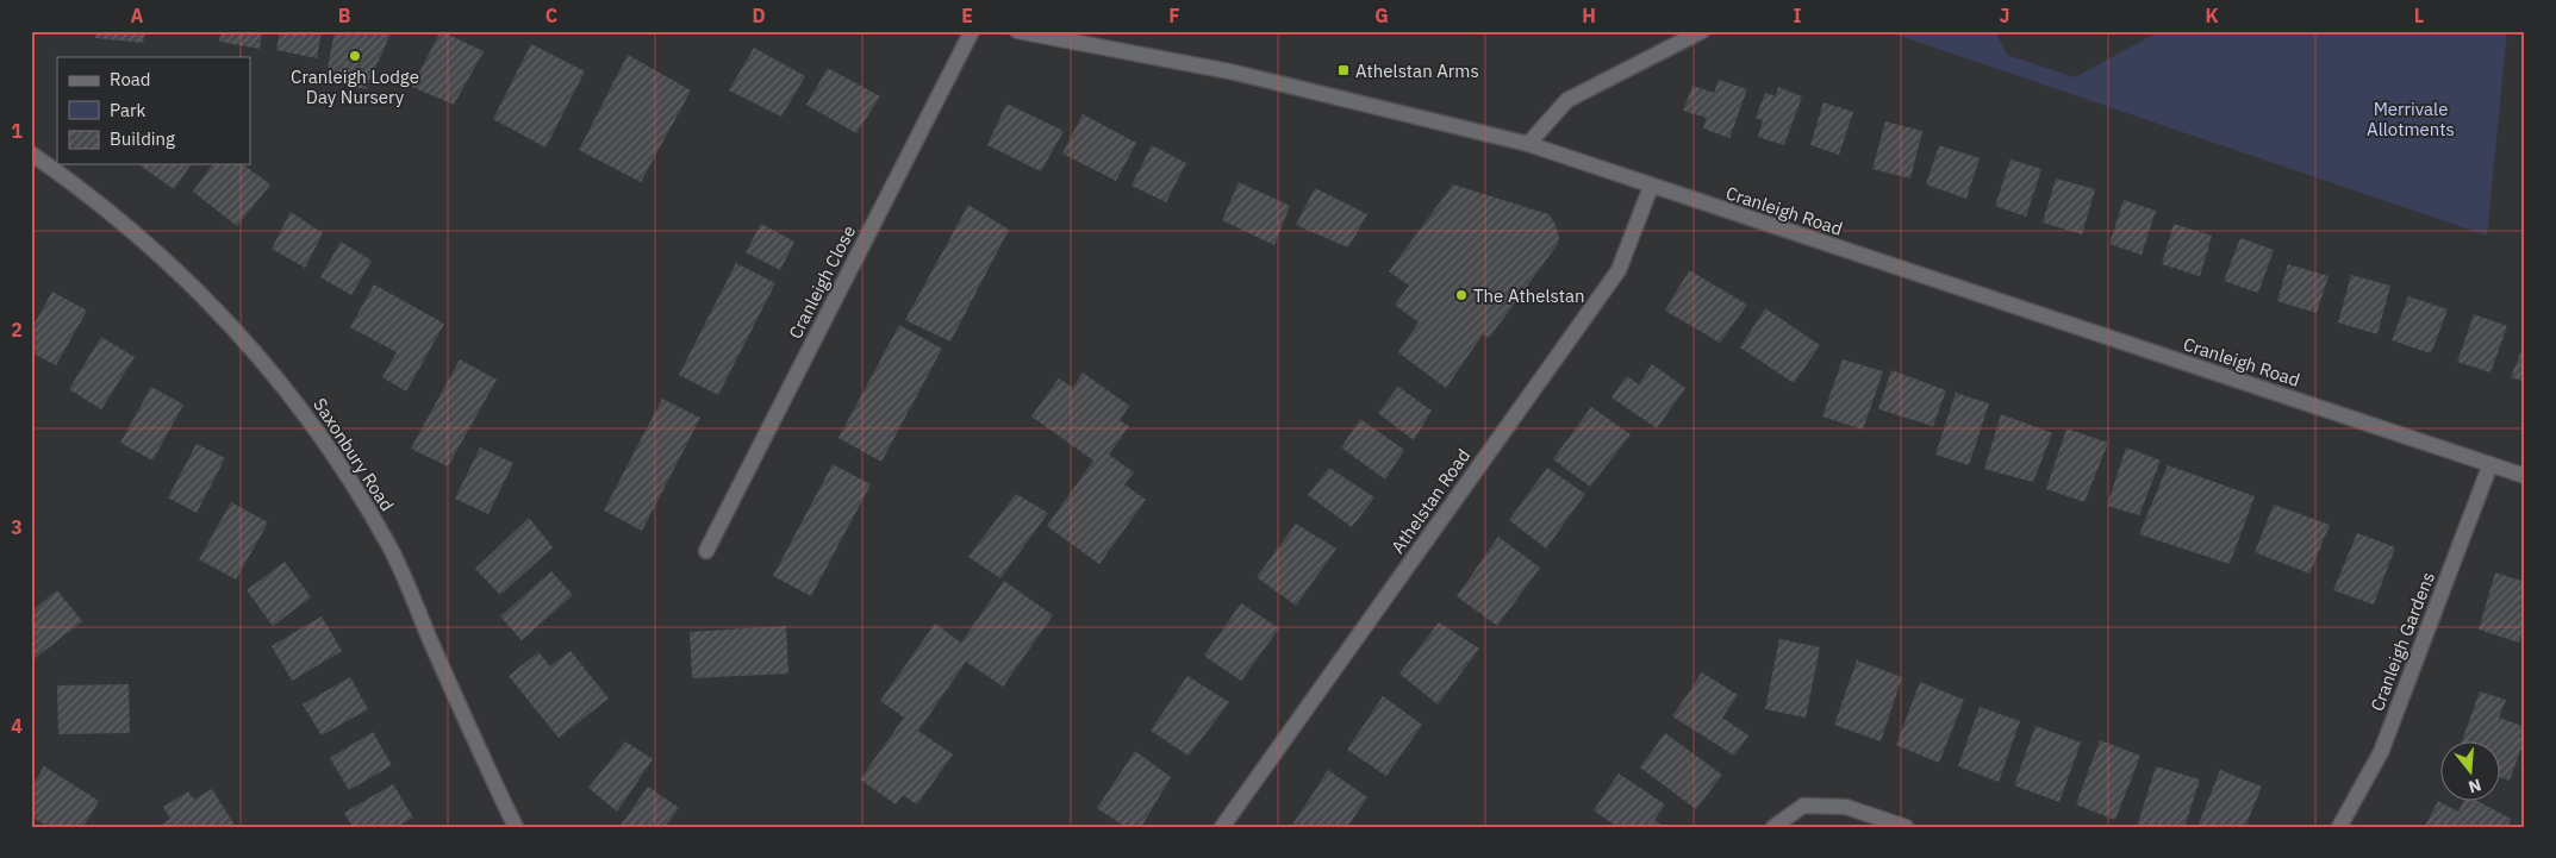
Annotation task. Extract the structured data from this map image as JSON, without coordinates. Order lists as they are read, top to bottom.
{
  "streets": {
    "street": [
      "Cranleigh Road",
      "Cranleigh Close",
      "Saxonbury Road",
      "Athelstan Road",
      "Cranleigh Gardens"
    ]
  },
  "crossings": [
    ["Cranleigh Road", "Athelstan Road"],
    ["Cranleigh Road", "Cranleigh Gardens"]
  ],
  "parks": ["Merrivale Allotments"],
  "places": {
    "other": ["Cranleigh Lodge Day Nursery", "The Athelstan"],
    "transit": ["Athelstan Arms"]
  },
  "legend": ["Road", "Park", "Building"],
  "north": "bottom",
  "grid": {
    "columns": [
      "A",
      "B",
      "C",
      "D",
      "E",
      "F",
      "G",
      "H",
      "I",
      "J",
      "K",
      "L"
    ],
    "rows": [
      "1",
      "2",
      "3",
      "4"
    ]
  }
}
